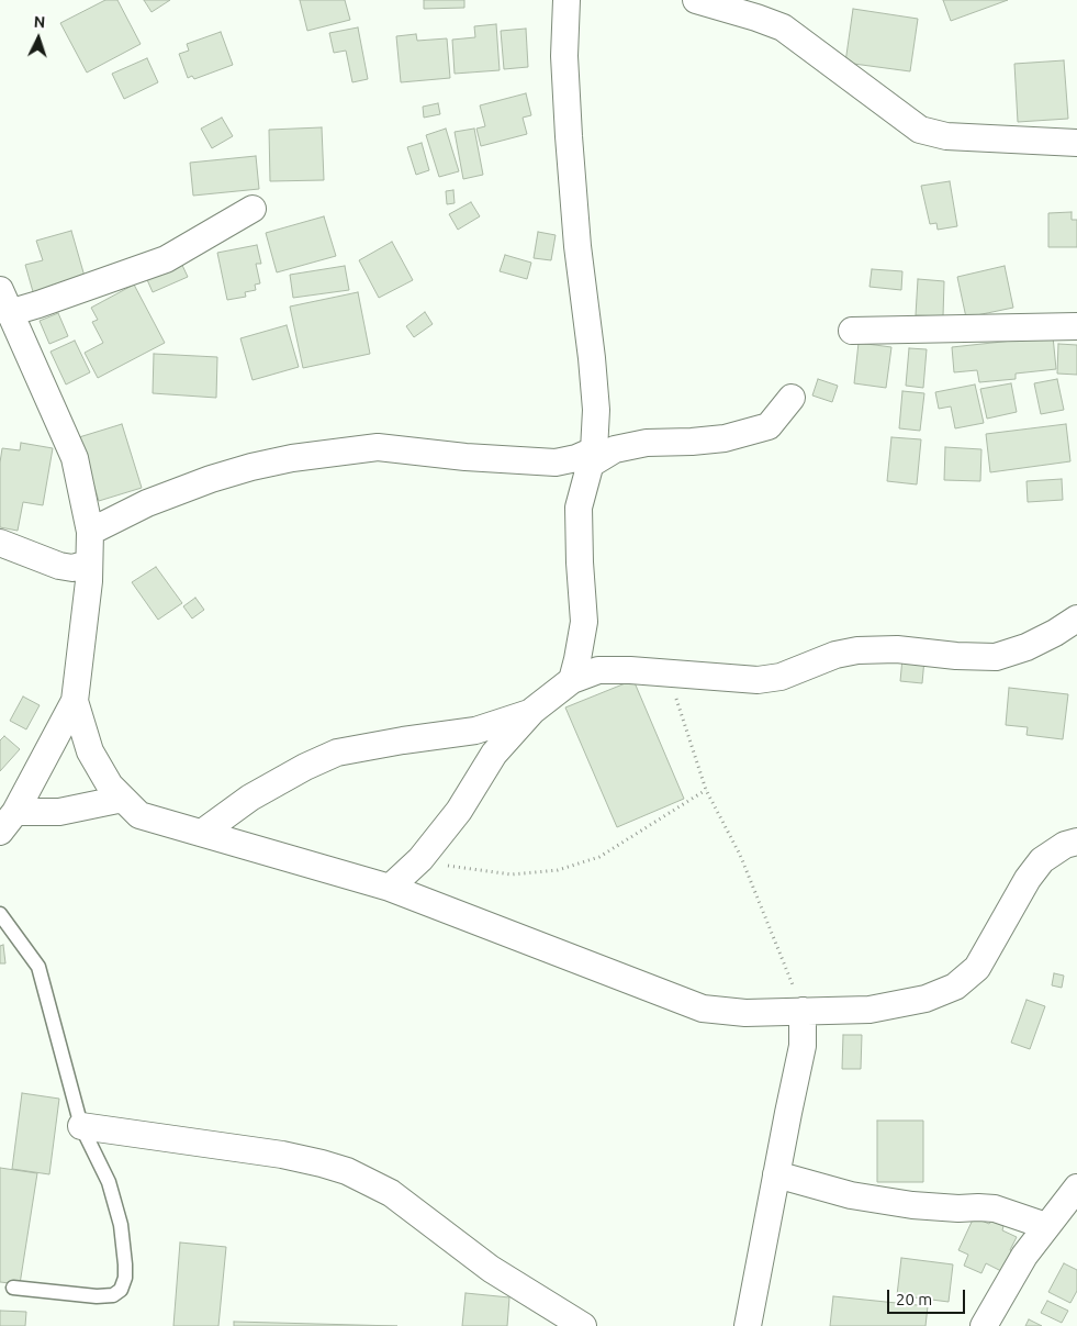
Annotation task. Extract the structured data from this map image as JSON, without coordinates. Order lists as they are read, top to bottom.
{
  "scale_bar": "20 m",
  "north": "top"
}
